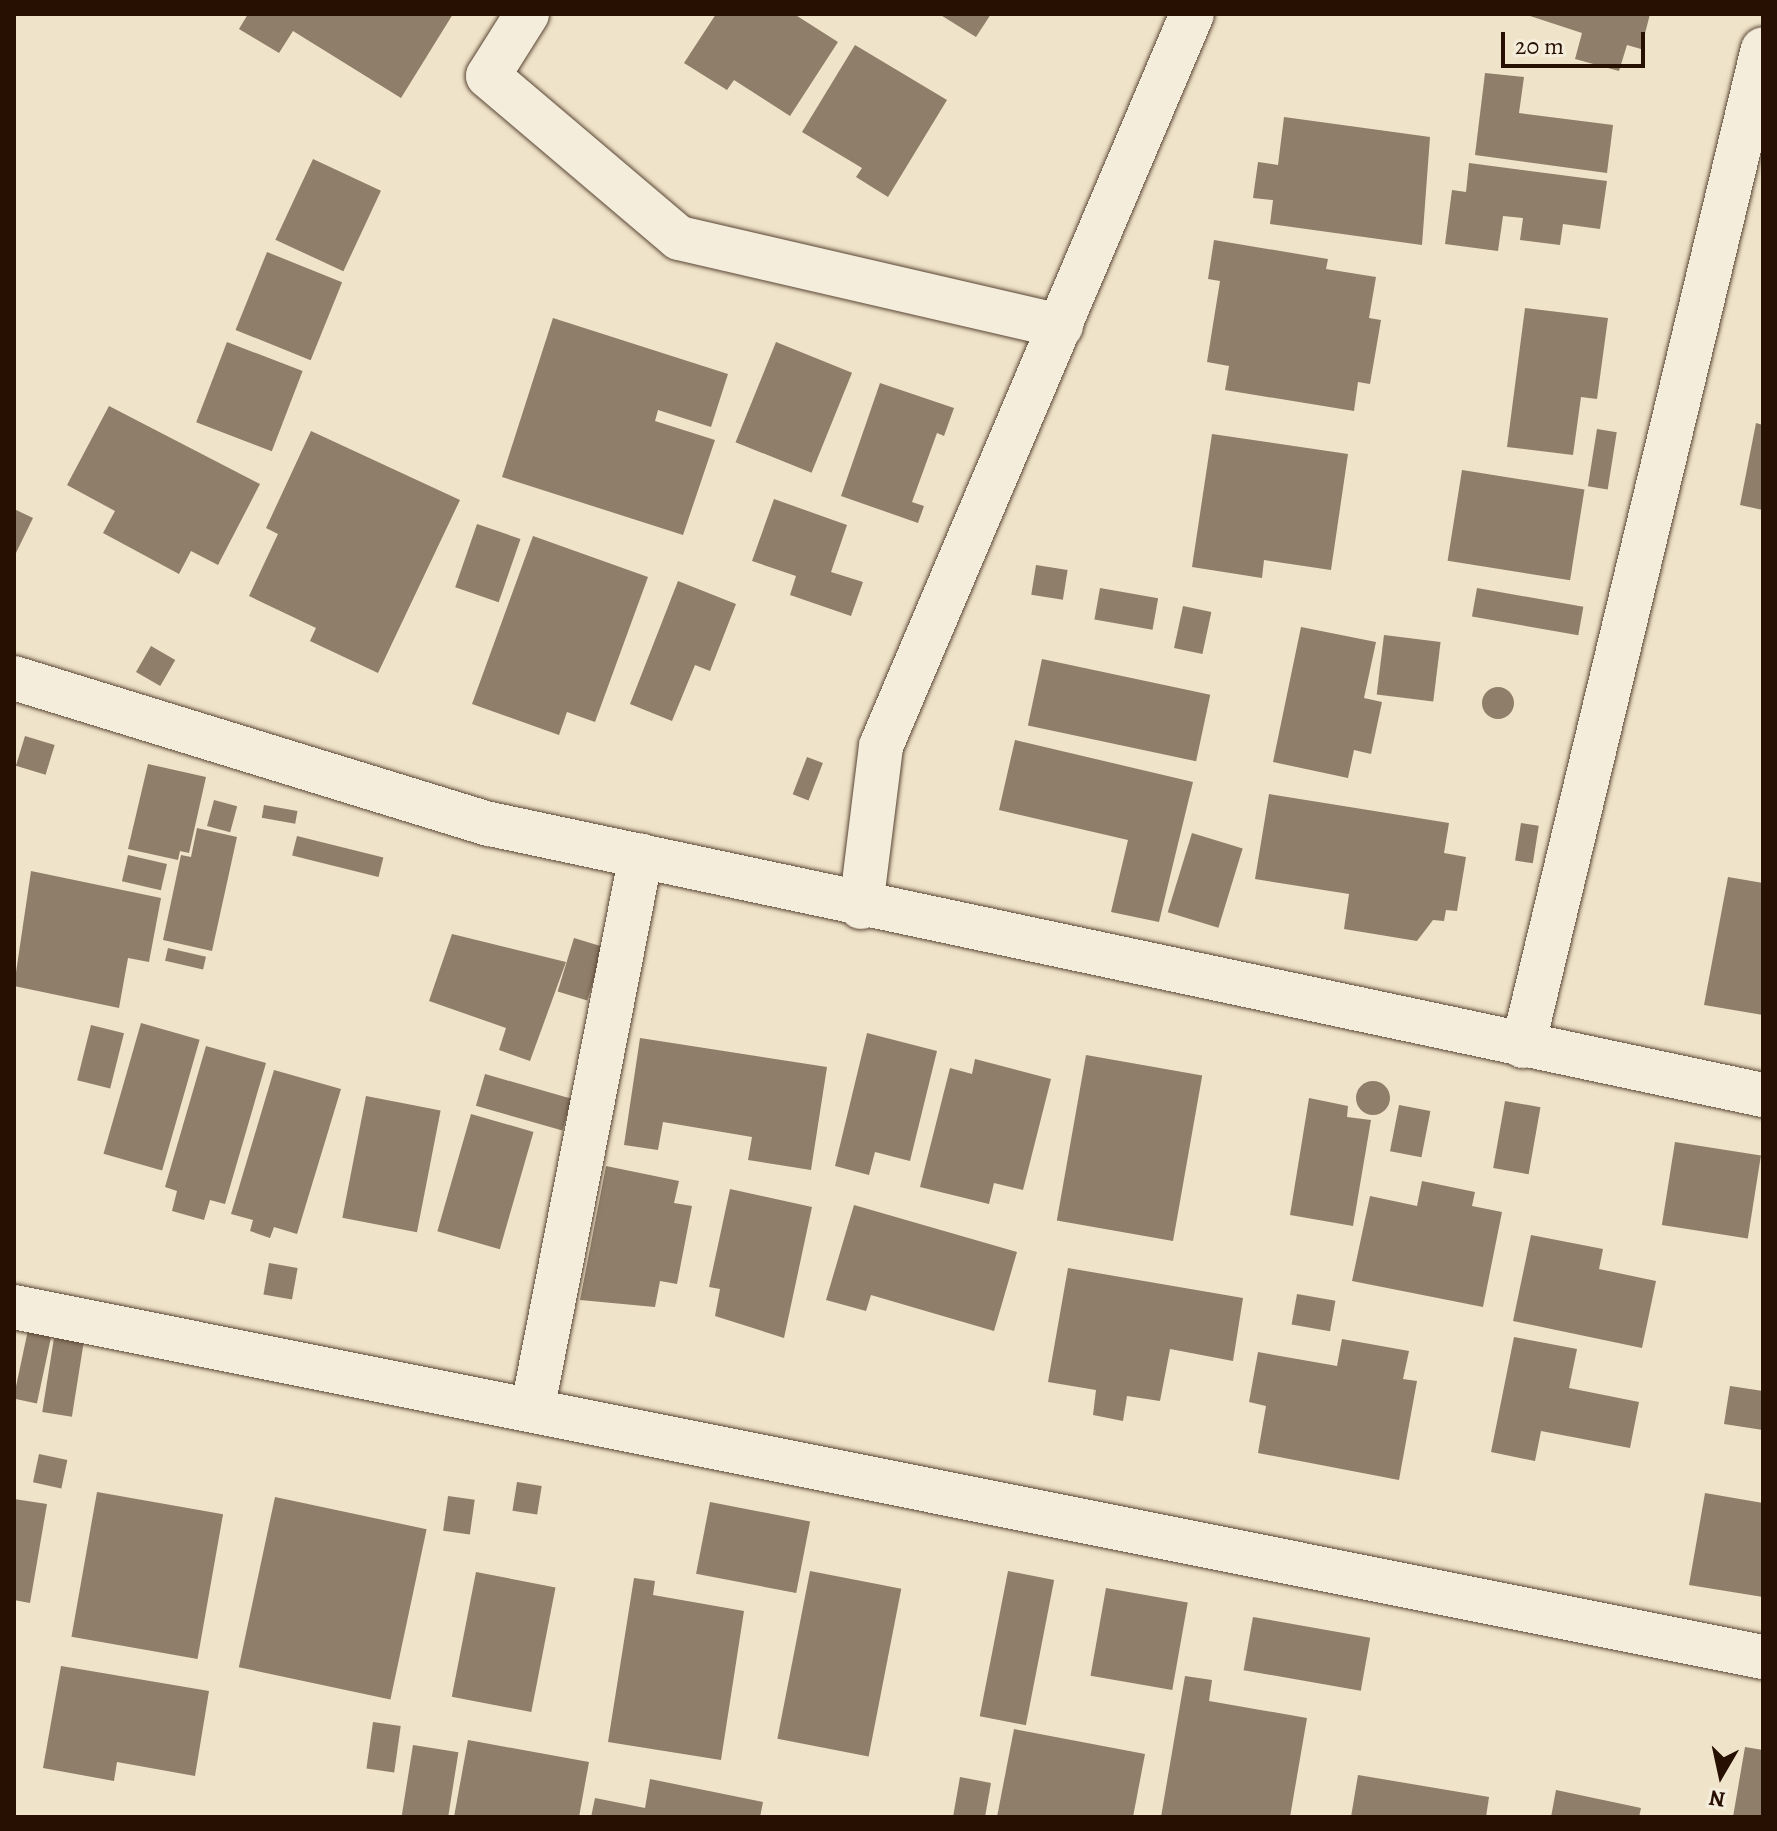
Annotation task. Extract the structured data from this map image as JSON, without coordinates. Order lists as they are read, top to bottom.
{
  "scale_bar": "20 m",
  "north": "bottom"
}
